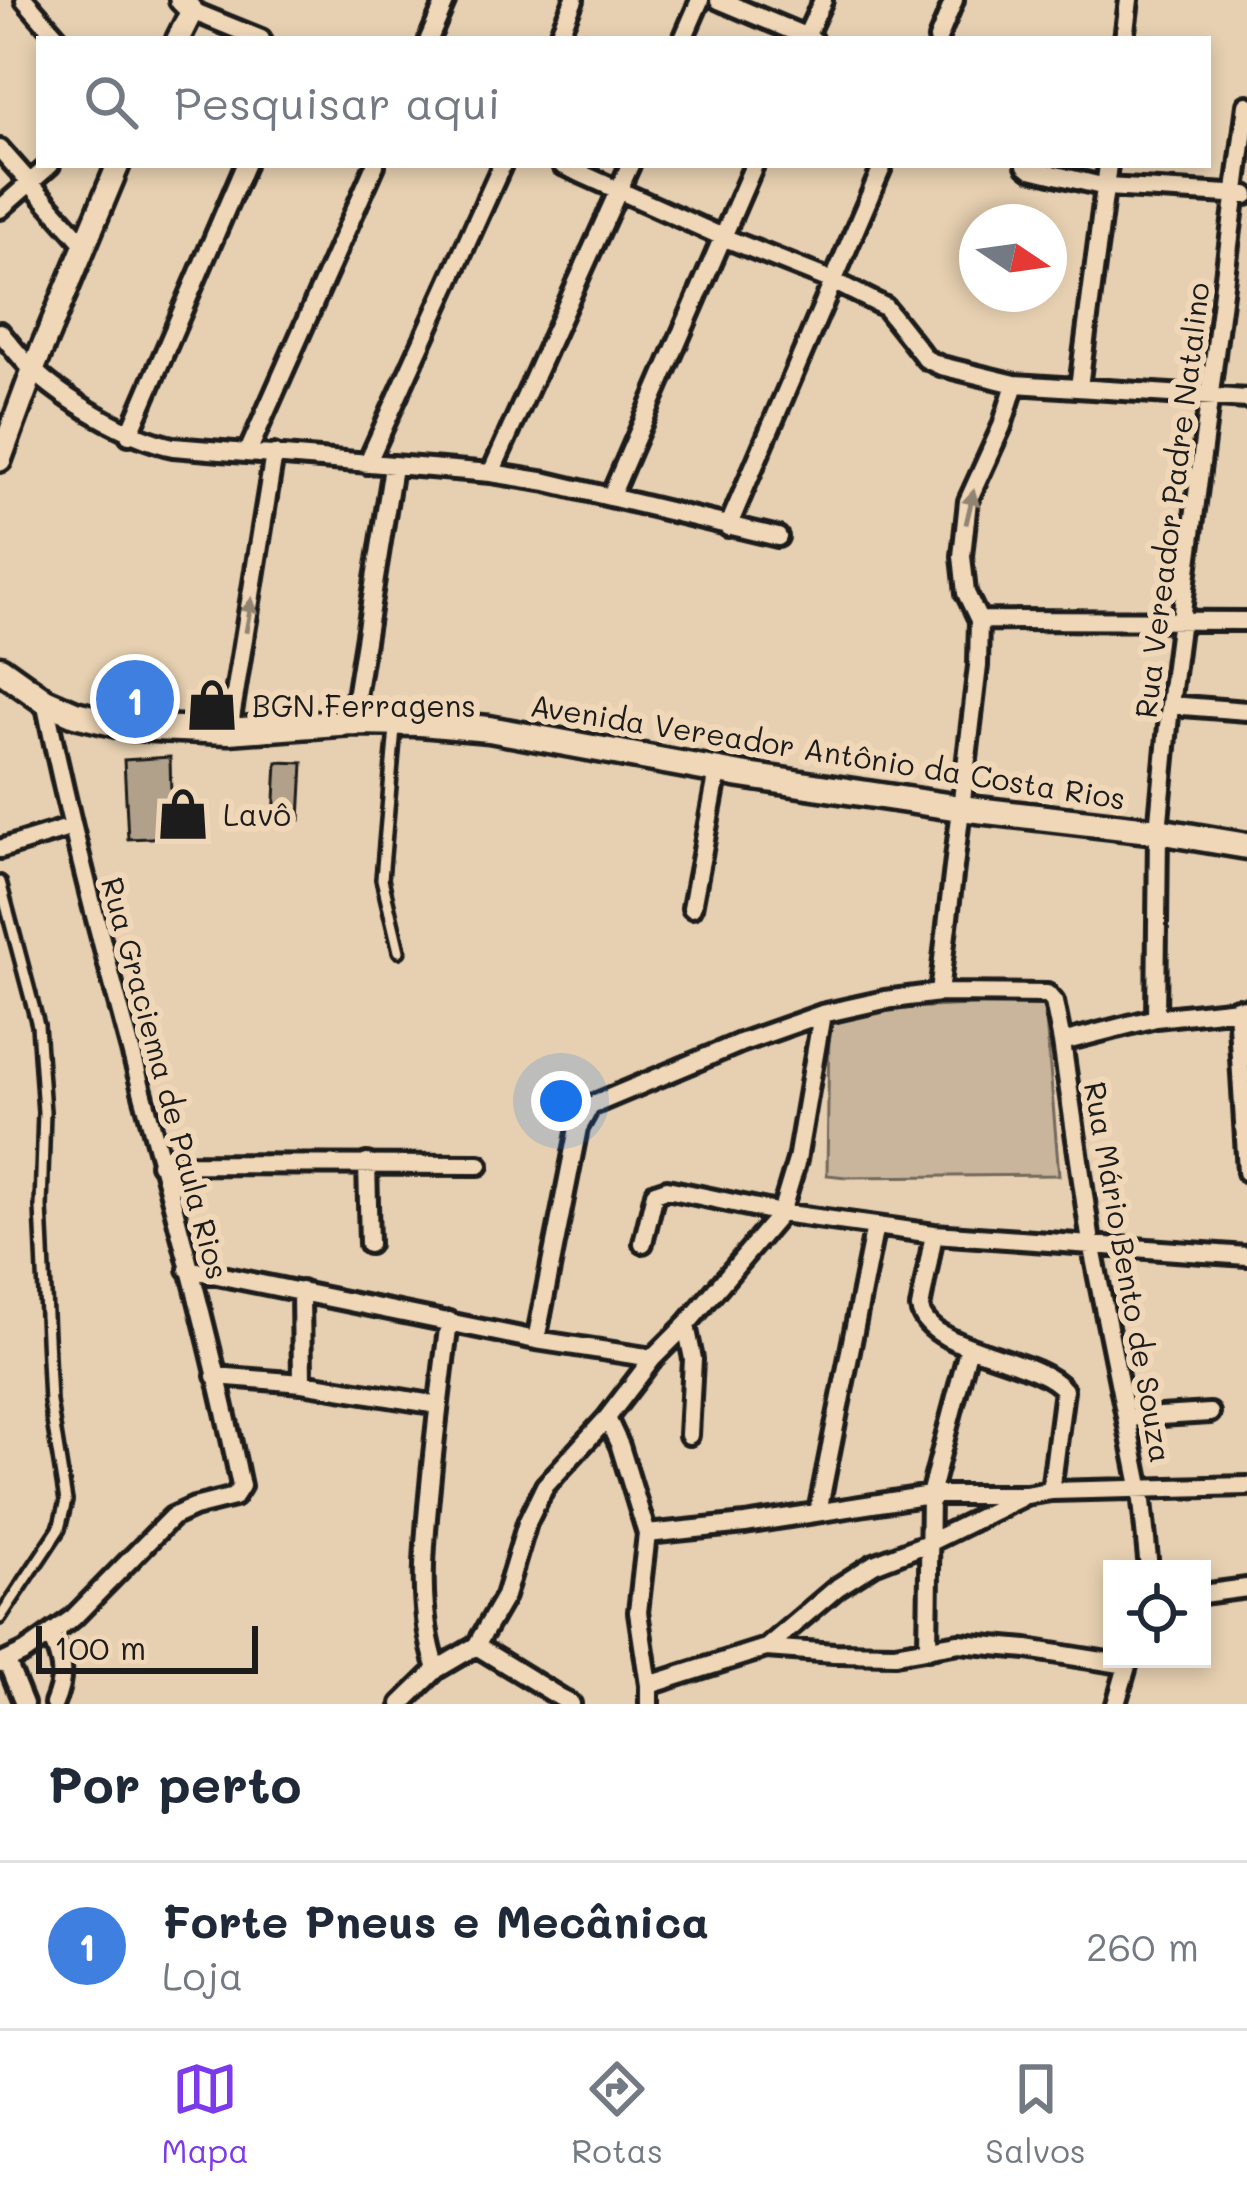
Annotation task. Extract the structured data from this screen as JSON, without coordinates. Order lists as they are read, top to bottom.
{
  "streets": {
    "main road": ["Avenida Vereador Antônio da Costa Rios"],
    "street": ["Rua Vereador Padre Natalino", "Rua Graciema de Paula Rios", "Rua Mário Bento de Souza"]
  },
  "crossings": [
    ["Rua Vereador Padre Natalino", "Avenida Vereador Antônio da Costa Rios"],
    ["Avenida Vereador Antônio da Costa Rios", "Rua Graciema de Paula Rios"]
  ],
  "places": {
    "shop": ["BGN Ferragens", "Lavô"]
  },
  "scale_bar": "100 m",
  "north": "right",
  "page": {
    "search": "Pesquisar aqui",
    "pins": "1",
    "scale": "100 m",
    "heading": "Por perto",
    "list": [
      {
        "mark": "1",
        "name": "Forte Pneus e Mecânica",
        "note": "Loja",
        "value": "260 m"
      }
    ],
    "nav": ["Mapa", "Rotas", "Salvos"]
  }
}
